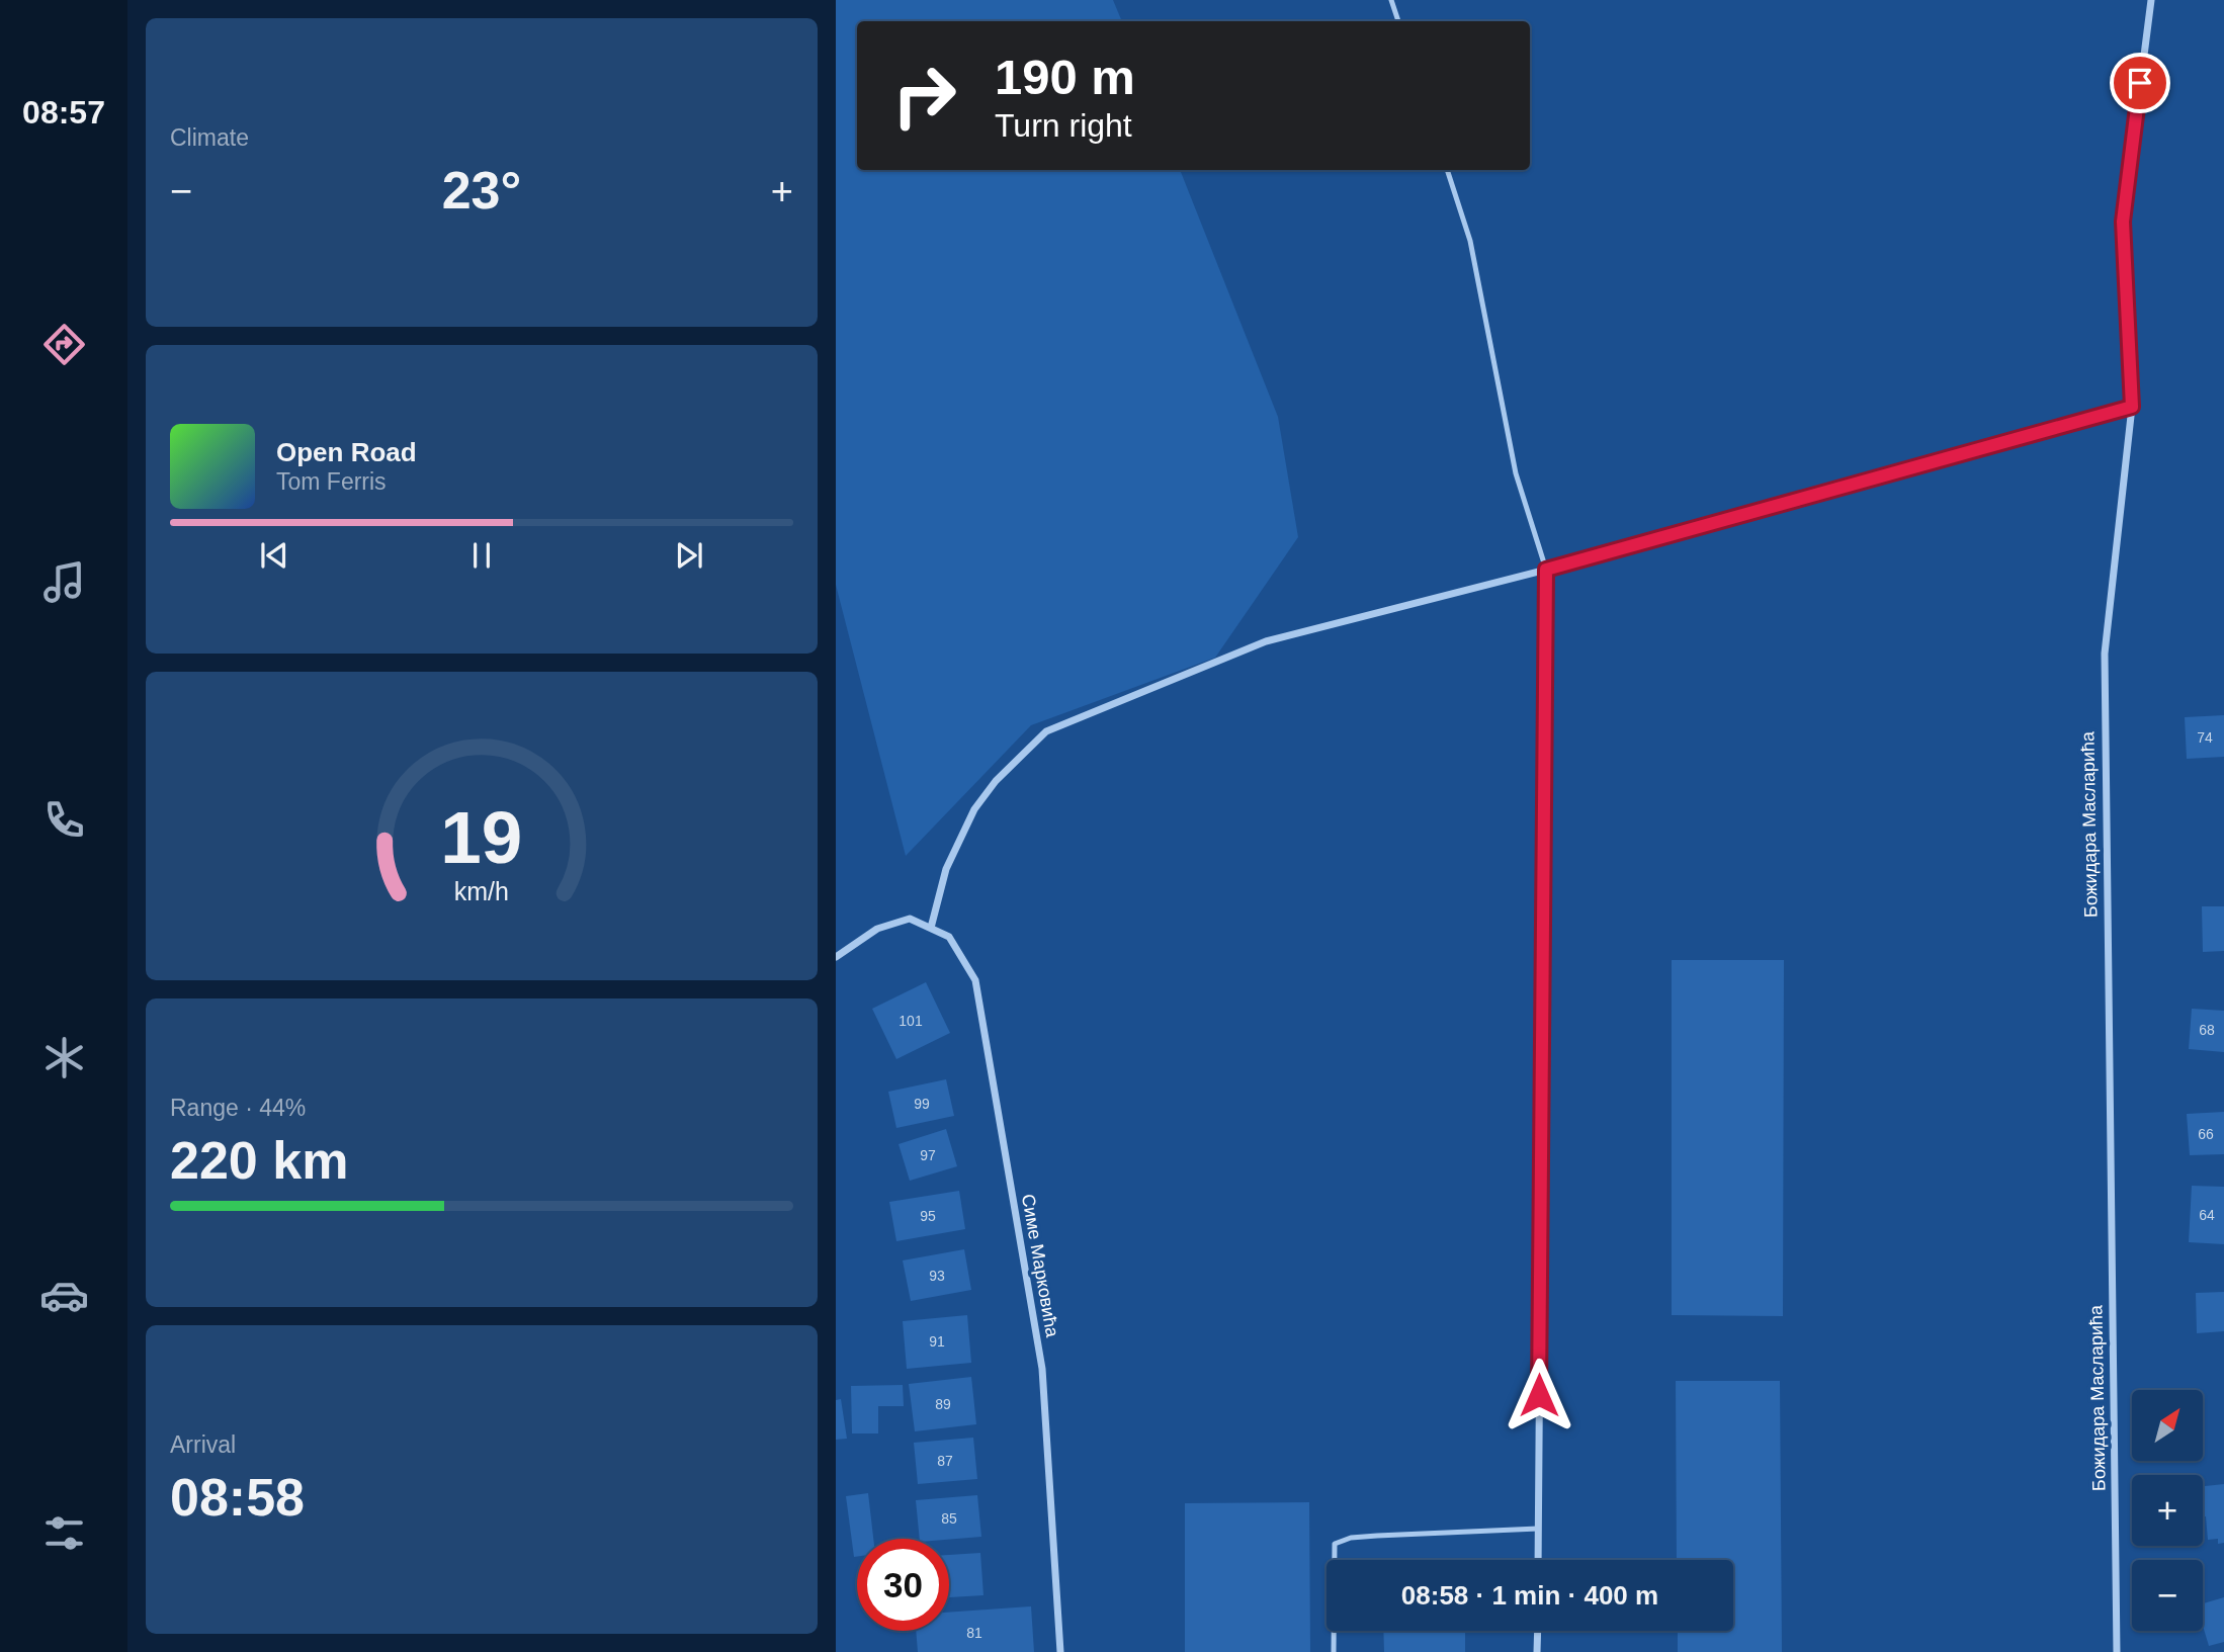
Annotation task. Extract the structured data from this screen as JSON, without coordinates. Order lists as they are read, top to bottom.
{
  "streets": {
    "street": ["Божидара Масларића", "Симе Марковића"]
  },
  "house_numbers": [
    "74",
    "101",
    "68",
    "99",
    "66",
    "97",
    "64",
    "95",
    "93",
    "91",
    "89",
    "87",
    "85",
    "81"
  ],
  "north": "top right",
  "page": {
    "tabs": "08:57",
    "tile": [
      "Climate",
      ["Range · 44%", "220 km"],
      ["Arrival", "08:58"]
    ],
    "turn": ["190 m", "Turn right"],
    "heat": ["−", "23°", "+"],
    "song": ["Open Road", "Tom Ferris"],
    "map_buttons": ["+", "−"],
    "limit": "30",
    "trip": "08:58 · 1 min · 400 m",
    "gauge": ["19", "km/h"]
  }
}
